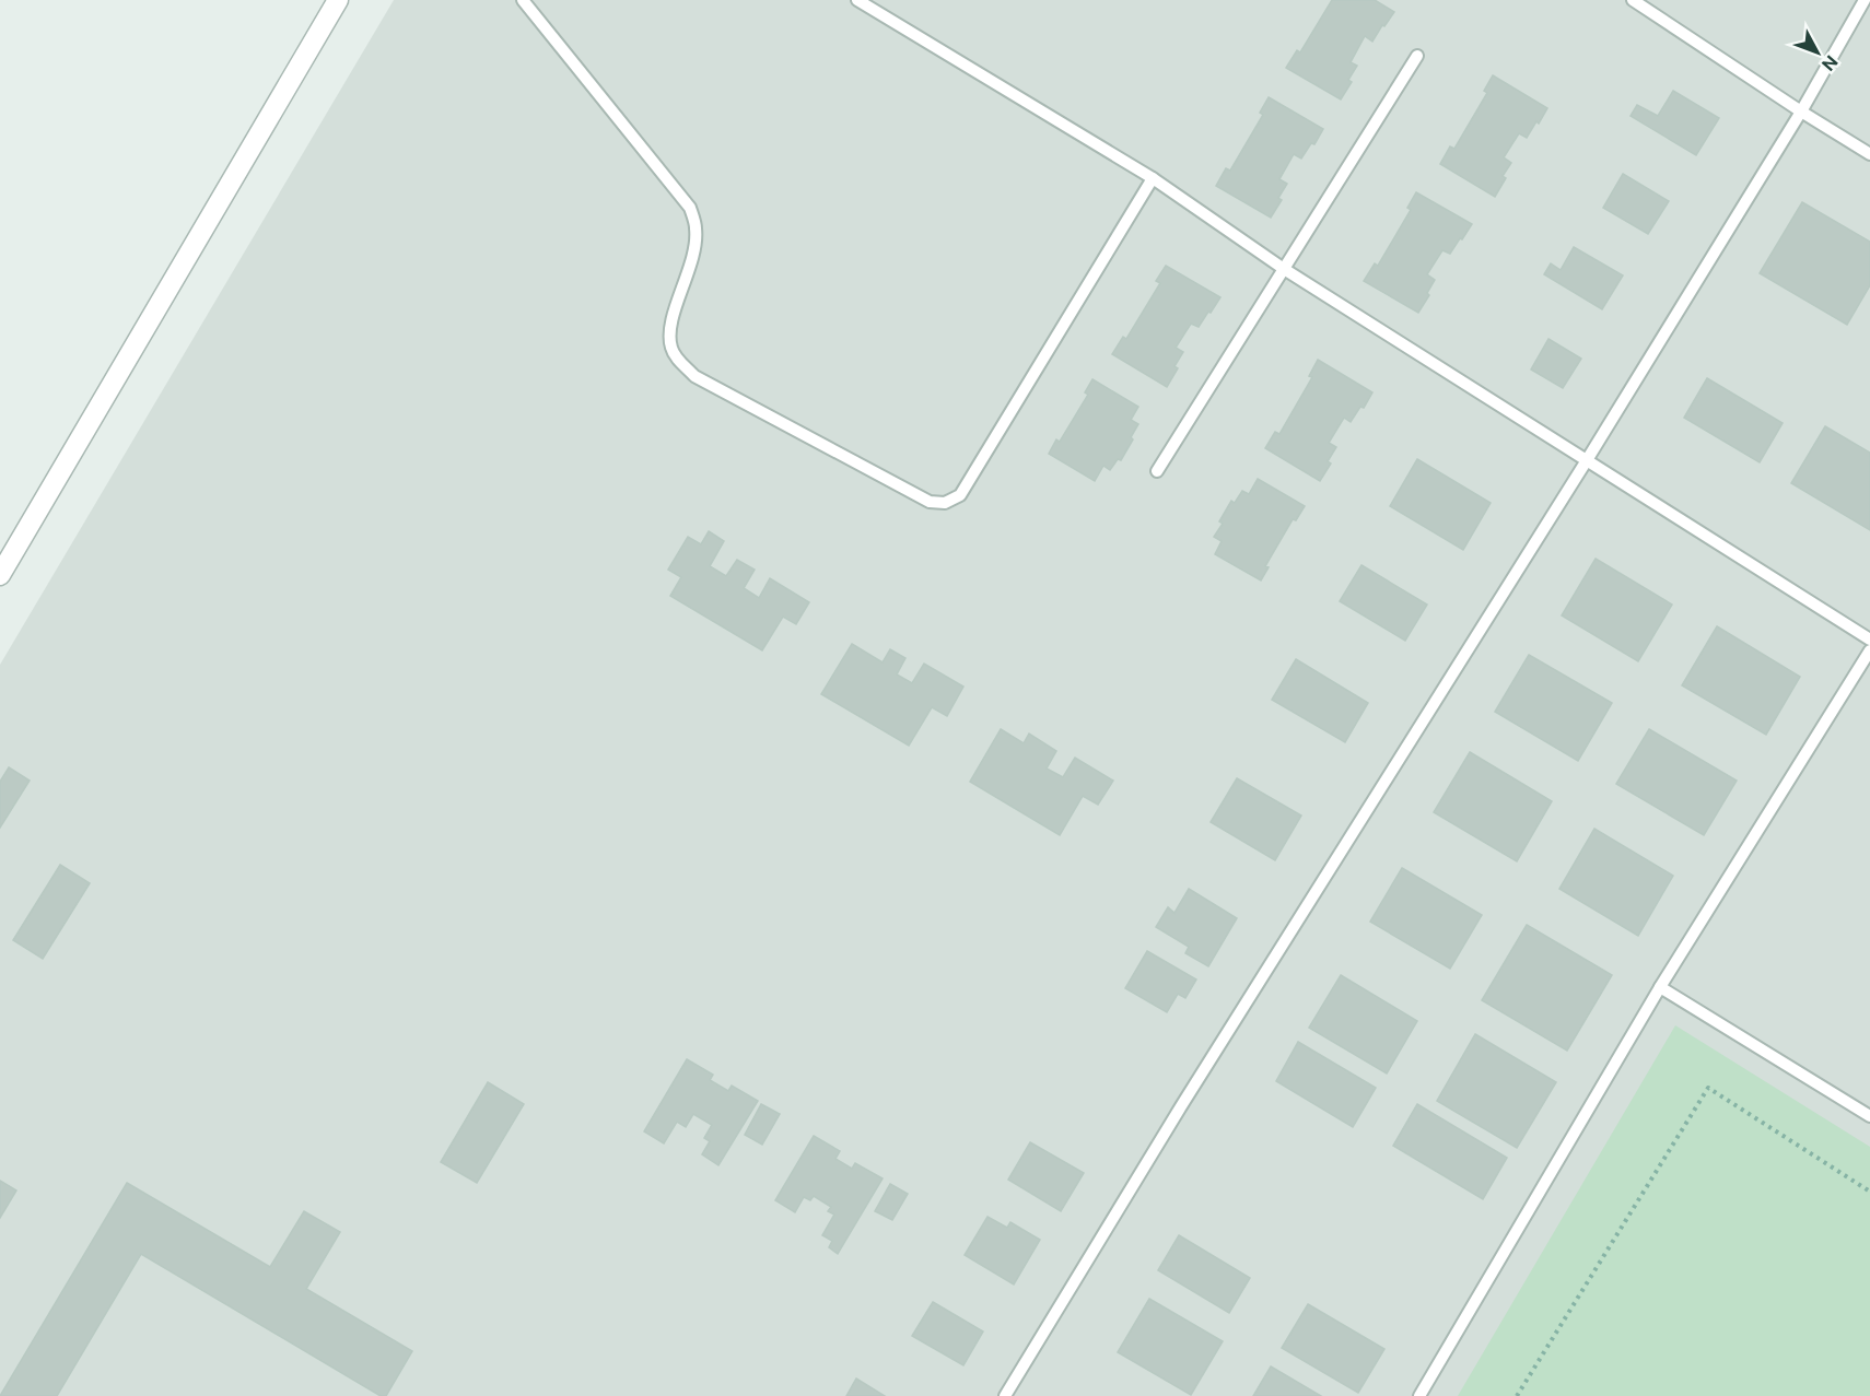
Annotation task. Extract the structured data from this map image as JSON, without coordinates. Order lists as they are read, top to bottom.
{
  "north": "bottom right"
}
